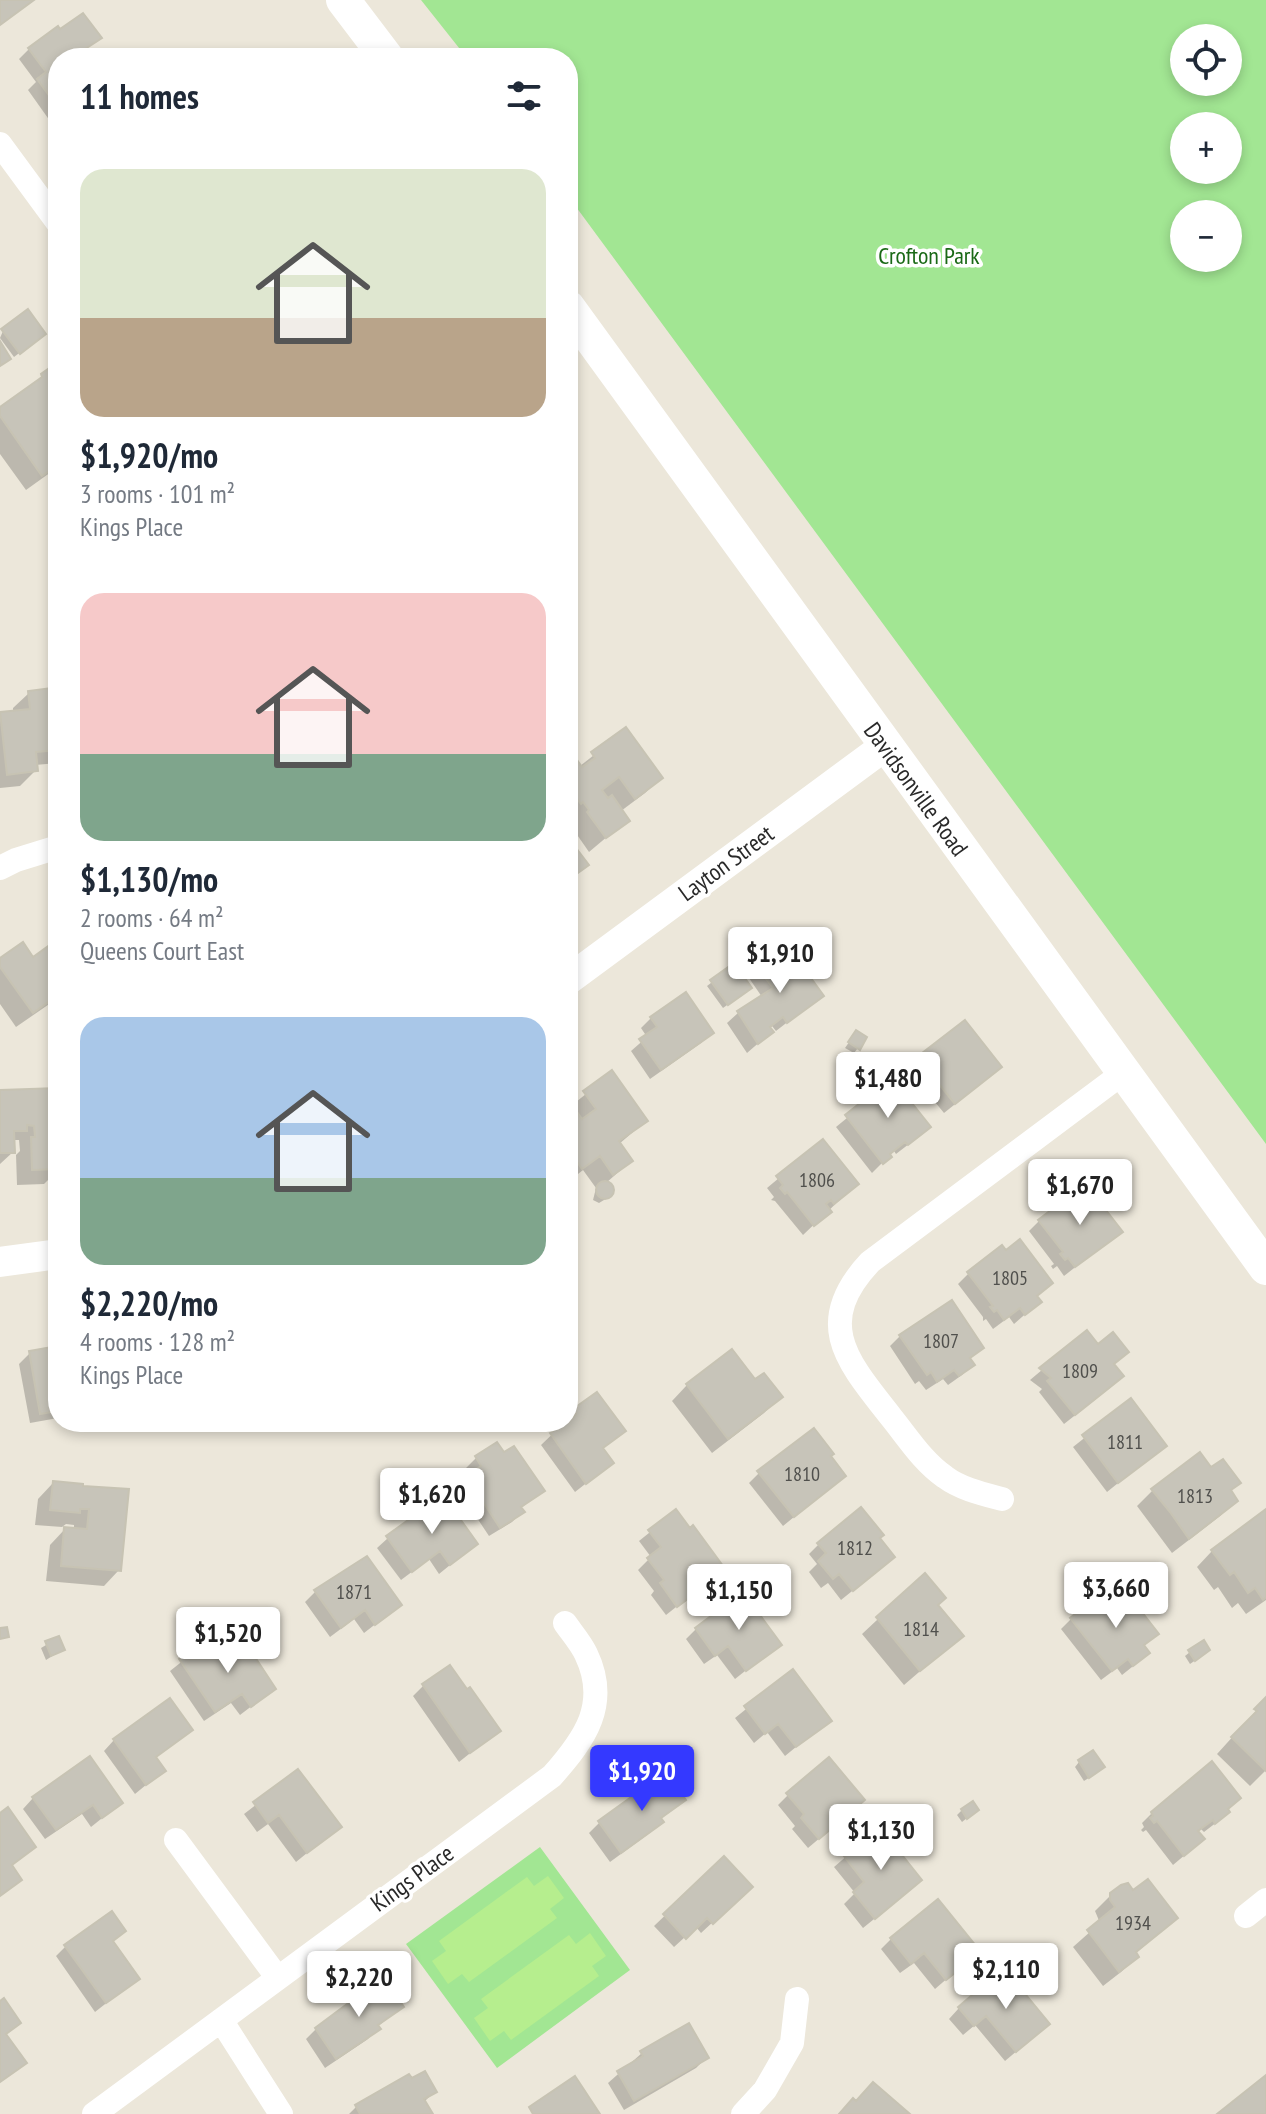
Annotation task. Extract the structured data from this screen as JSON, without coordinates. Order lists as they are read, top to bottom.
{
  "streets": {
    "main road": ["Davidsonville Road"],
    "street": ["Layton Street", "Kings Place"]
  },
  "crossings": [
    ["Davidsonville Road", "Layton Street"]
  ],
  "parks": ["Crofton Park"],
  "house_numbers": [
    "1806",
    "1805",
    "1807",
    "1809",
    "1811",
    "1810",
    "1813",
    "1812",
    "1871",
    "1814",
    "1934"
  ],
  "page": {
    "map_buttons": ["+", "−"],
    "heading": "11 homes",
    "list": [
      {
        "name": "$1,920/mo",
        "note": "3 rooms · 101 m² · Kings Place"
      },
      {
        "name": "$1,130/mo",
        "note": "2 rooms · 64 m² · Queens Court East"
      },
      {
        "name": "$2,220/mo",
        "note": "4 rooms · 128 m² · Kings Place"
      }
    ],
    "price": [
      "$1,910",
      "$1,480",
      "$1,670",
      "$1,620",
      "$3,660",
      "$1,150",
      "$1,520",
      "$1,920",
      "$1,130",
      "$2,110",
      "$2,220"
    ]
  }
}
